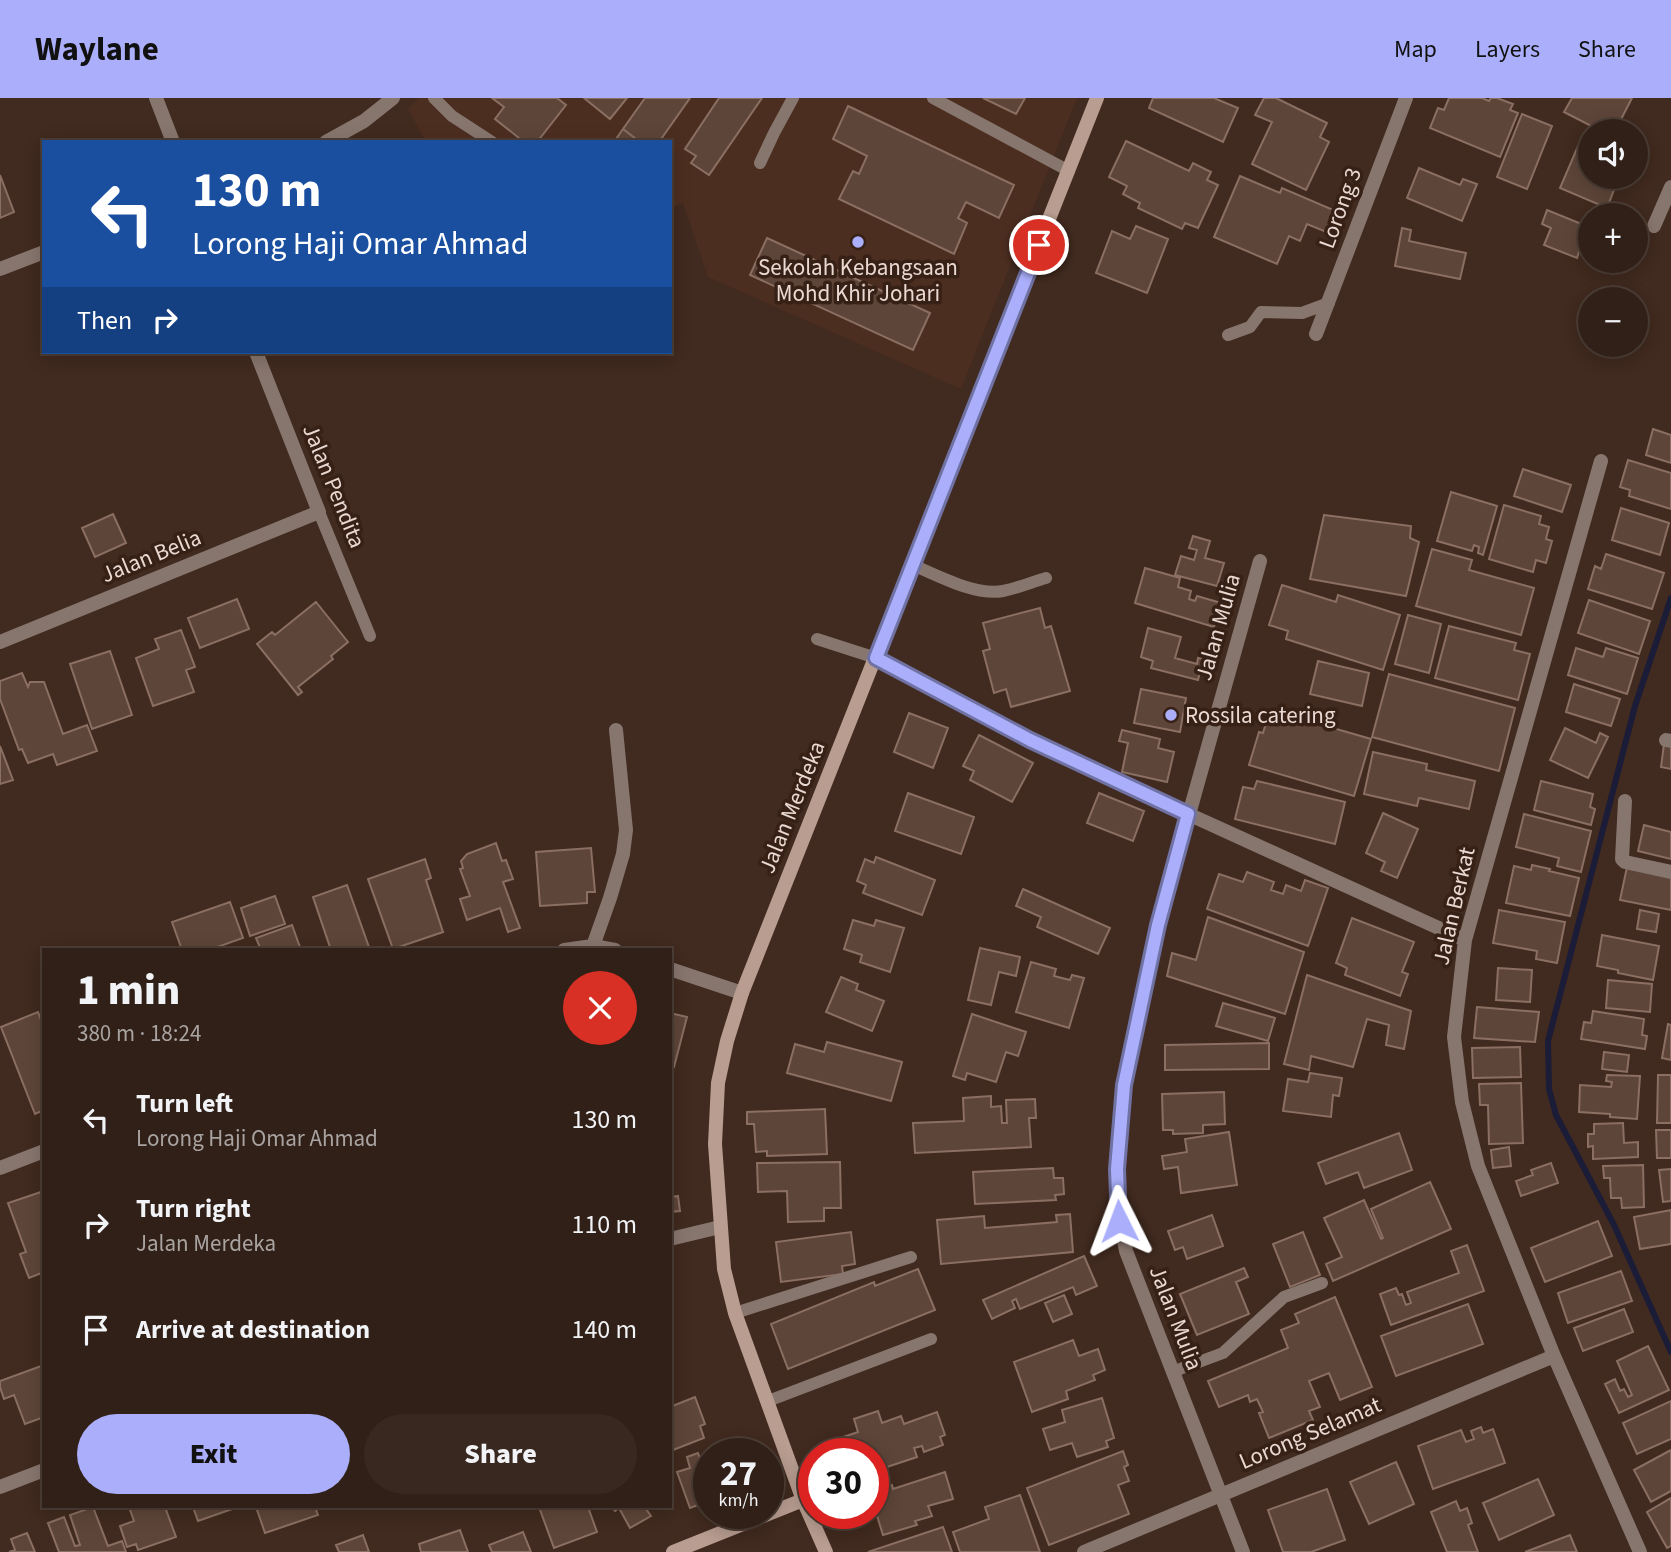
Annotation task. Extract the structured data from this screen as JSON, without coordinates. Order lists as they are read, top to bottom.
{
  "streets": {
    "street": [
      "Lorong 3",
      "Jalan Pendita",
      "Jalan Belia",
      "Jalan Mulia",
      "Jalan Merdeka",
      "Jalan Berkat",
      "Lorong Selamat"
    ]
  },
  "crossings": [
    ["Jalan Pendita", "Jalan Belia"],
    ["Jalan Mulia", "Lorong Selamat"],
    ["Jalan Berkat", "Lorong Selamat"]
  ],
  "places": ["Sekolah Kebangsaan Mohd Khir Johari", "Rossila catering"],
  "page": {
    "header": "Waylane",
    "nav": ["Map", "Layers", "Share"],
    "map_buttons": ["+", "−"],
    "turn": ["130 m", "Lorong Haji Omar Ahmad"],
    "then": "Then",
    "heading": ["1 min", "380 m · 18:24"],
    "list": [
      {
        "name": "Turn left",
        "note": "Lorong Haji Omar Ahmad",
        "value": "130 m"
      },
      {
        "name": "Turn right",
        "note": "Jalan Merdeka",
        "value": "110 m"
      },
      {
        "name": "Arrive at destination",
        "value": "140 m"
      }
    ],
    "buttons": ["Exit", "Share"],
    "speed": "27 km/h",
    "limit": "30"
  }
}
